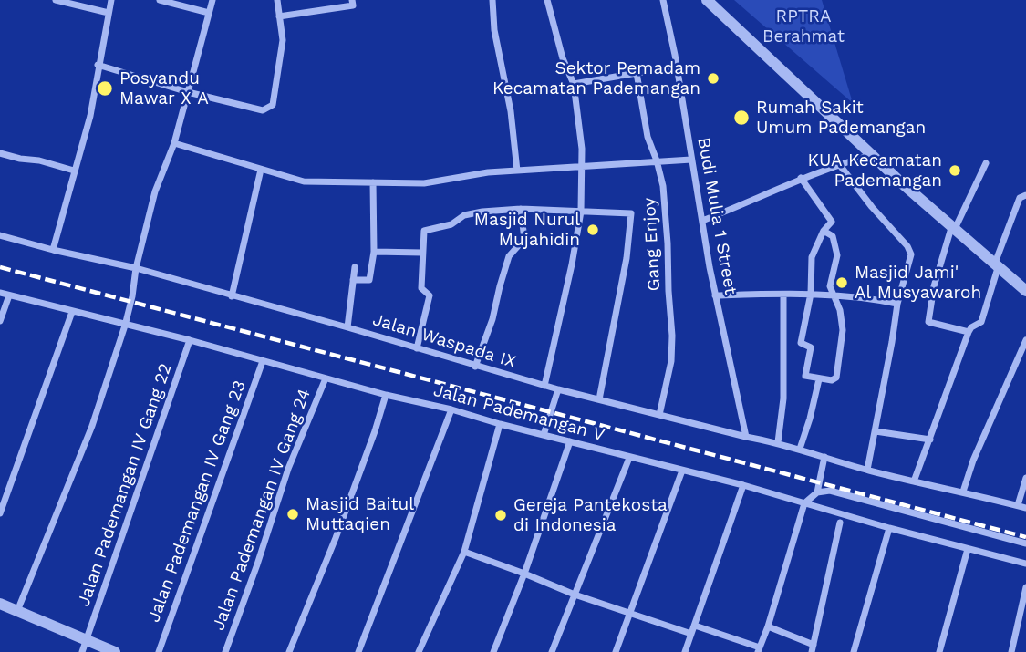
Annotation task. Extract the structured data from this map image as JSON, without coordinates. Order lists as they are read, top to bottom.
{
  "streets": {
    "street": [
      "Budi Mulia 1 Street",
      "Gang Enjoy",
      "Jalan Waspada IX",
      "Jalan Pademangan V",
      "Jalan Pademangan IV Gang 22",
      "Jalan Pademangan IV Gang 23",
      "Jalan Pademangan IV Gang 24"
    ]
  },
  "crossings": [
    ["Budi Mulia 1 Street", "Jalan Waspada IX"],
    ["Gang Enjoy", "Jalan Waspada IX"],
    ["Jalan Pademangan V", "Jalan Pademangan IV Gang 22"],
    ["Jalan Pademangan V", "Jalan Pademangan IV Gang 23"],
    ["Jalan Pademangan V", "Jalan Pademangan IV Gang 24"]
  ],
  "parks": ["RPTRA Berahmat"],
  "places": [
    "Sektor Pemadam Kecamatan Pademangan",
    "Posyandu Mawar X A",
    "Rumah Sakit Umum Pademangan",
    "KUA Kecamatan Pademangan",
    "Masjid Nurul Mujahidin",
    "Masjid Jami' Al Musyawaroh",
    "Masjid Baitul Muttaqien",
    "Gereja Pantekosta di Indonesia"
  ]
}
